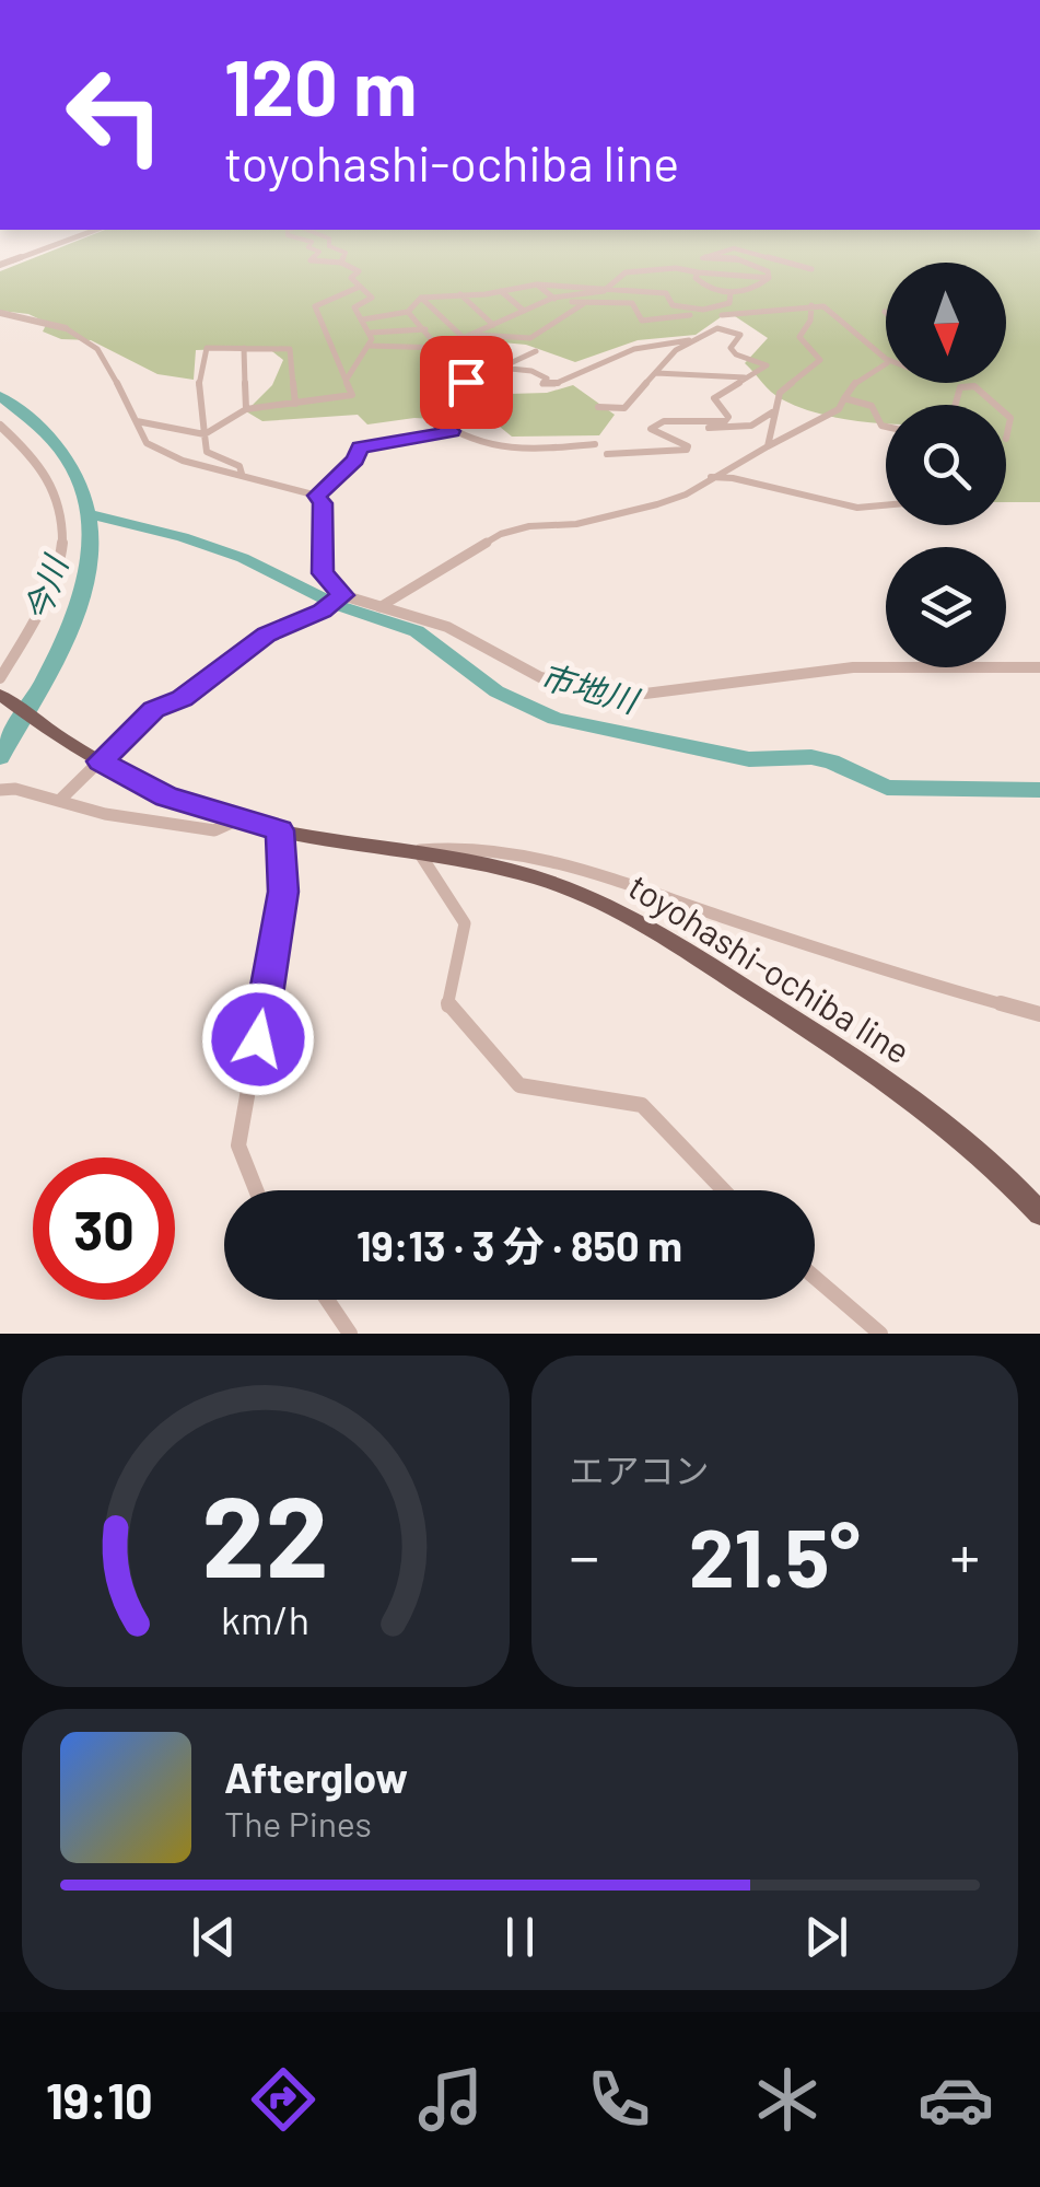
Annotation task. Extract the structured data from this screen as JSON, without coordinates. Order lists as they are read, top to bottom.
{
  "streets": {
    "main road": ["toyohashi-ochiba line"]
  },
  "water": ["今川", "市地川"],
  "north": "bottom",
  "page": {
    "turn": ["120 m", "toyohashi-ochiba line"],
    "limit": "30",
    "trip": "19:13 · 3 分 · 850 m",
    "tile": "エアコン",
    "heat": ["−", "21.5°", "+"],
    "song": ["Afterglow", "The Pines"],
    "tabs": "19:10",
    "gauge": ["22", "km/h"]
  }
}
